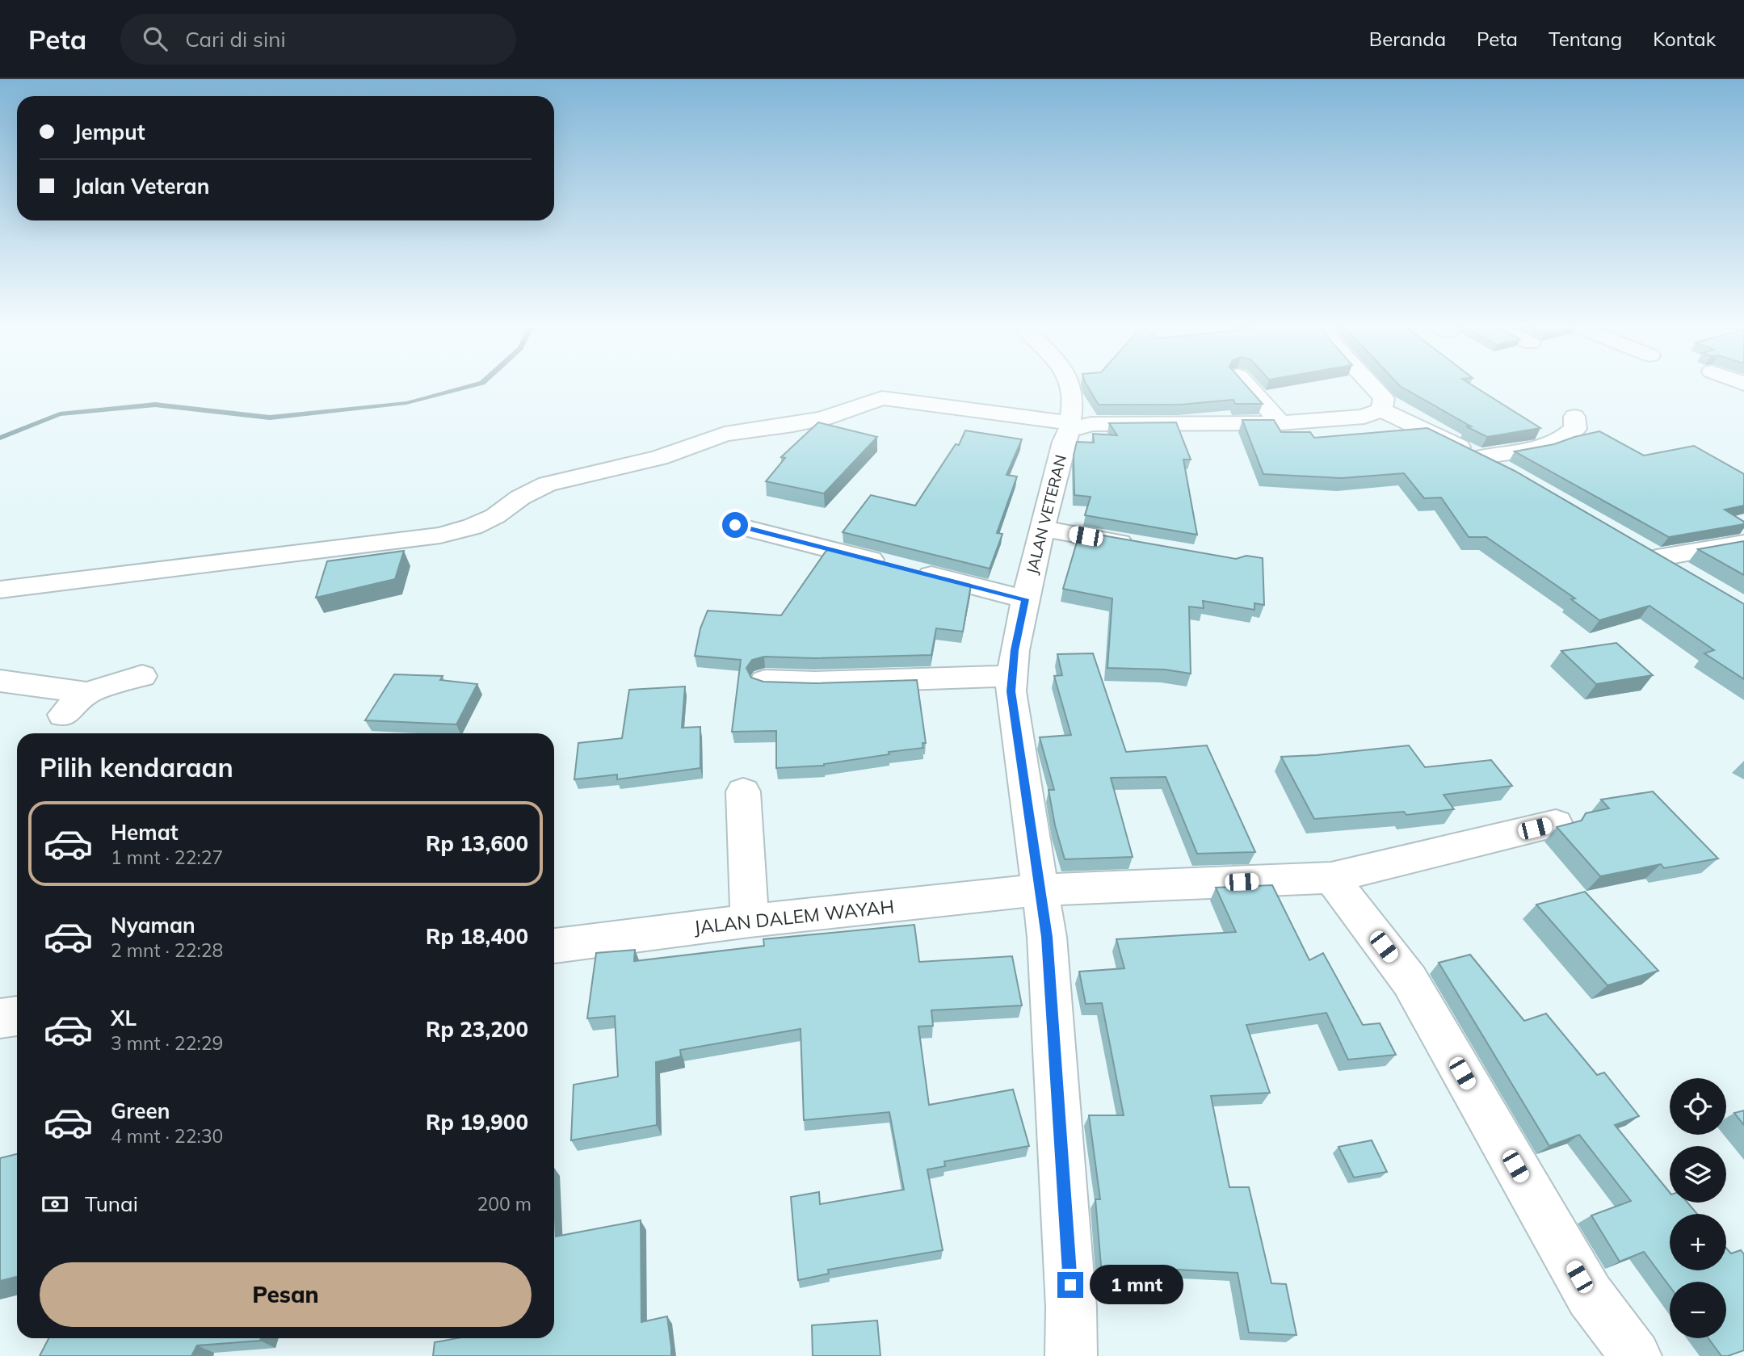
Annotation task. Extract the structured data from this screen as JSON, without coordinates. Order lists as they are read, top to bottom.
{
  "streets": {
    "street": ["JALAN VETERAN", "JALAN DALEM WAYAH"]
  },
  "crossings": [
    ["JALAN VETERAN", "JALAN DALEM WAYAH"]
  ],
  "page": {
    "header": "Peta",
    "search": "Cari di sini",
    "nav": [
      "Beranda",
      "Peta",
      "Tentang",
      "Kontak"
    ],
    "banner": ["Jemput", "Jalan Veteran"],
    "heading": "Pilih kendaraan",
    "list": [
      {
        "name": "Hemat",
        "note": "1 mnt · 22:27",
        "value": "Rp 13,600"
      },
      {
        "name": "Nyaman",
        "note": "2 mnt · 22:28",
        "value": "Rp 18,400"
      },
      {
        "name": "XL",
        "note": "3 mnt · 22:29",
        "value": "Rp 23,200"
      },
      {
        "name": "Green",
        "note": "4 mnt · 22:30",
        "value": "Rp 19,900"
      }
    ],
    "map_buttons": ["+", "−"],
    "pay": ["Tunai", "200 m"],
    "buttons": "Pesan",
    "bubble": "1 mnt"
  }
}
